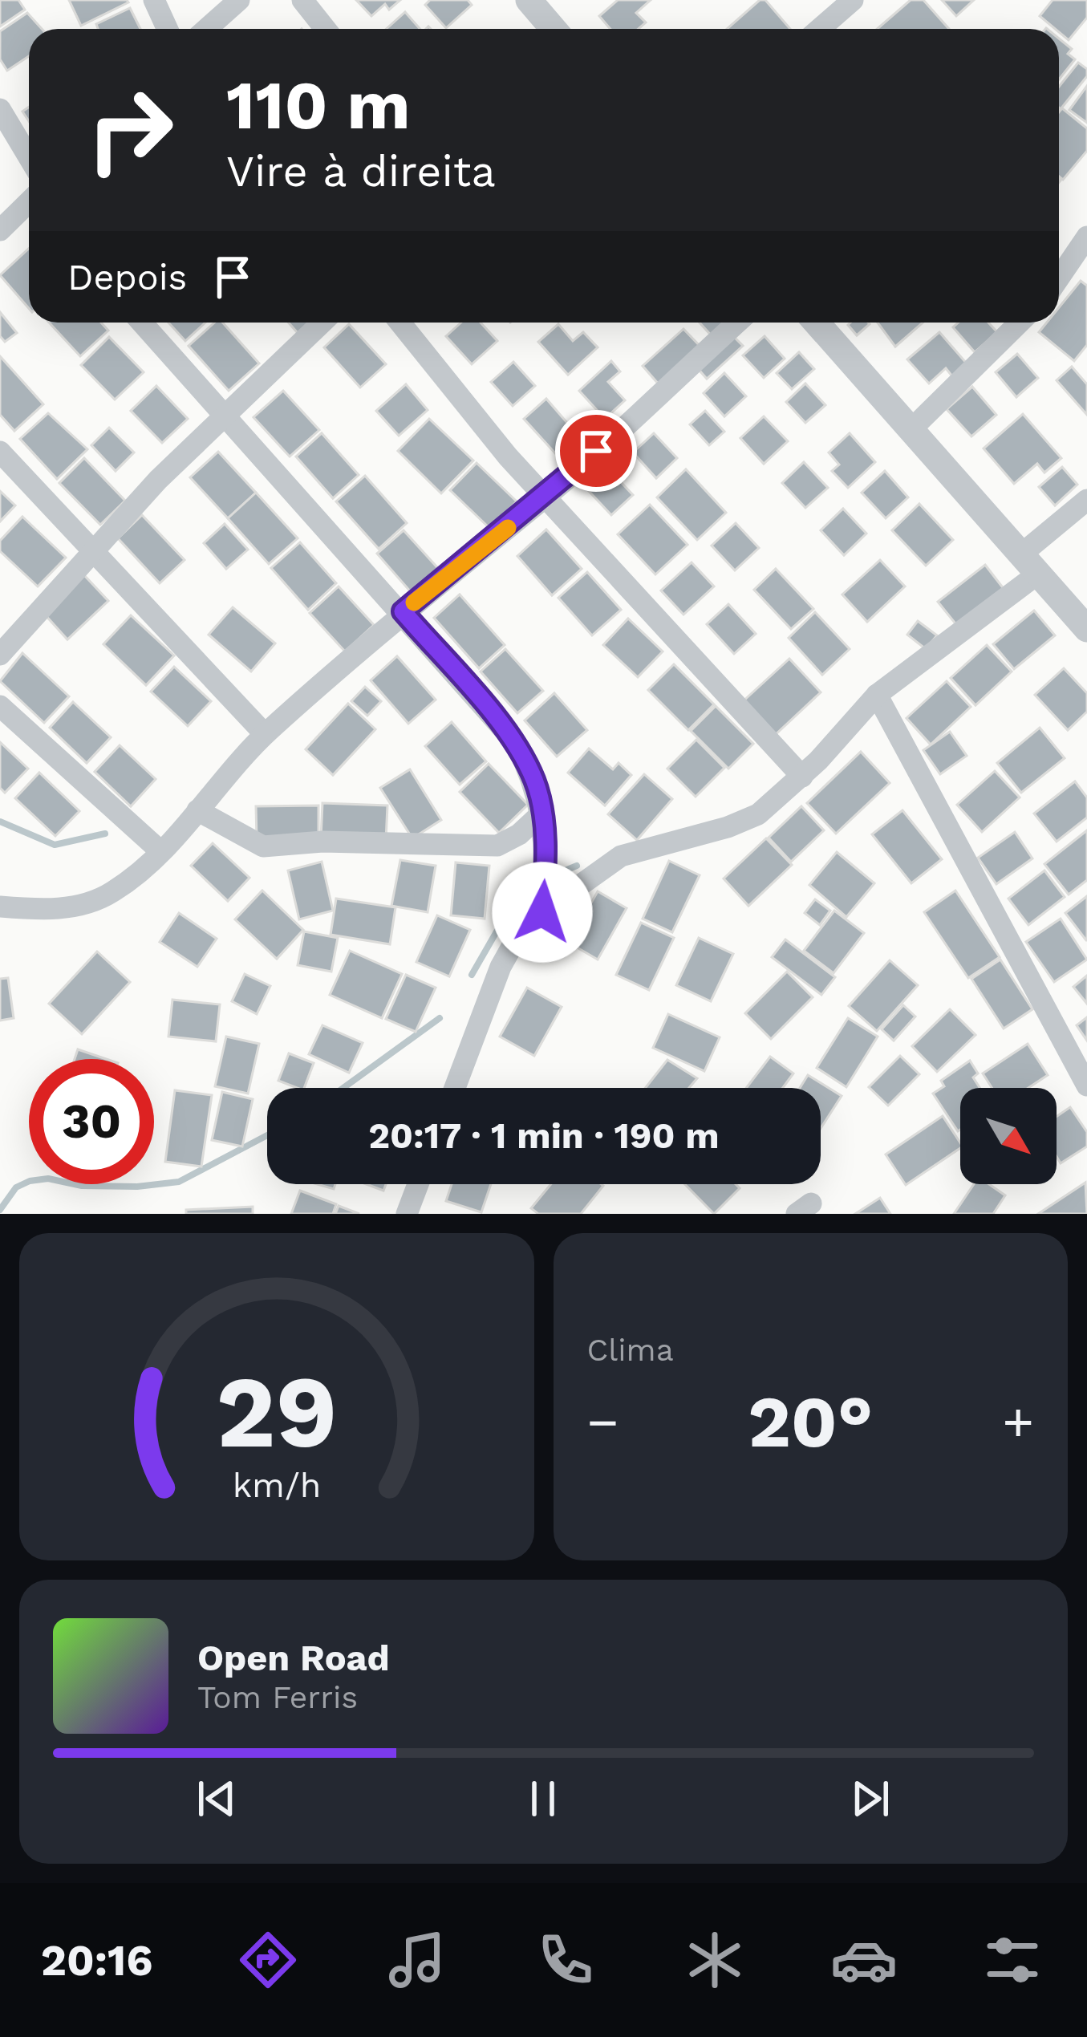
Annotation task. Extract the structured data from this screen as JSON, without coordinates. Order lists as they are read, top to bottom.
{
  "north": "bottom right",
  "page": {
    "turn": ["110 m", "Vire à direita"],
    "then": "Depois",
    "limit": "30",
    "trip": "20:17 · 1 min · 190 m",
    "tile": "Clima",
    "heat": ["−", "20°", "+"],
    "song": ["Open Road", "Tom Ferris"],
    "tabs": "20:16",
    "gauge": ["29", "km/h"]
  }
}
